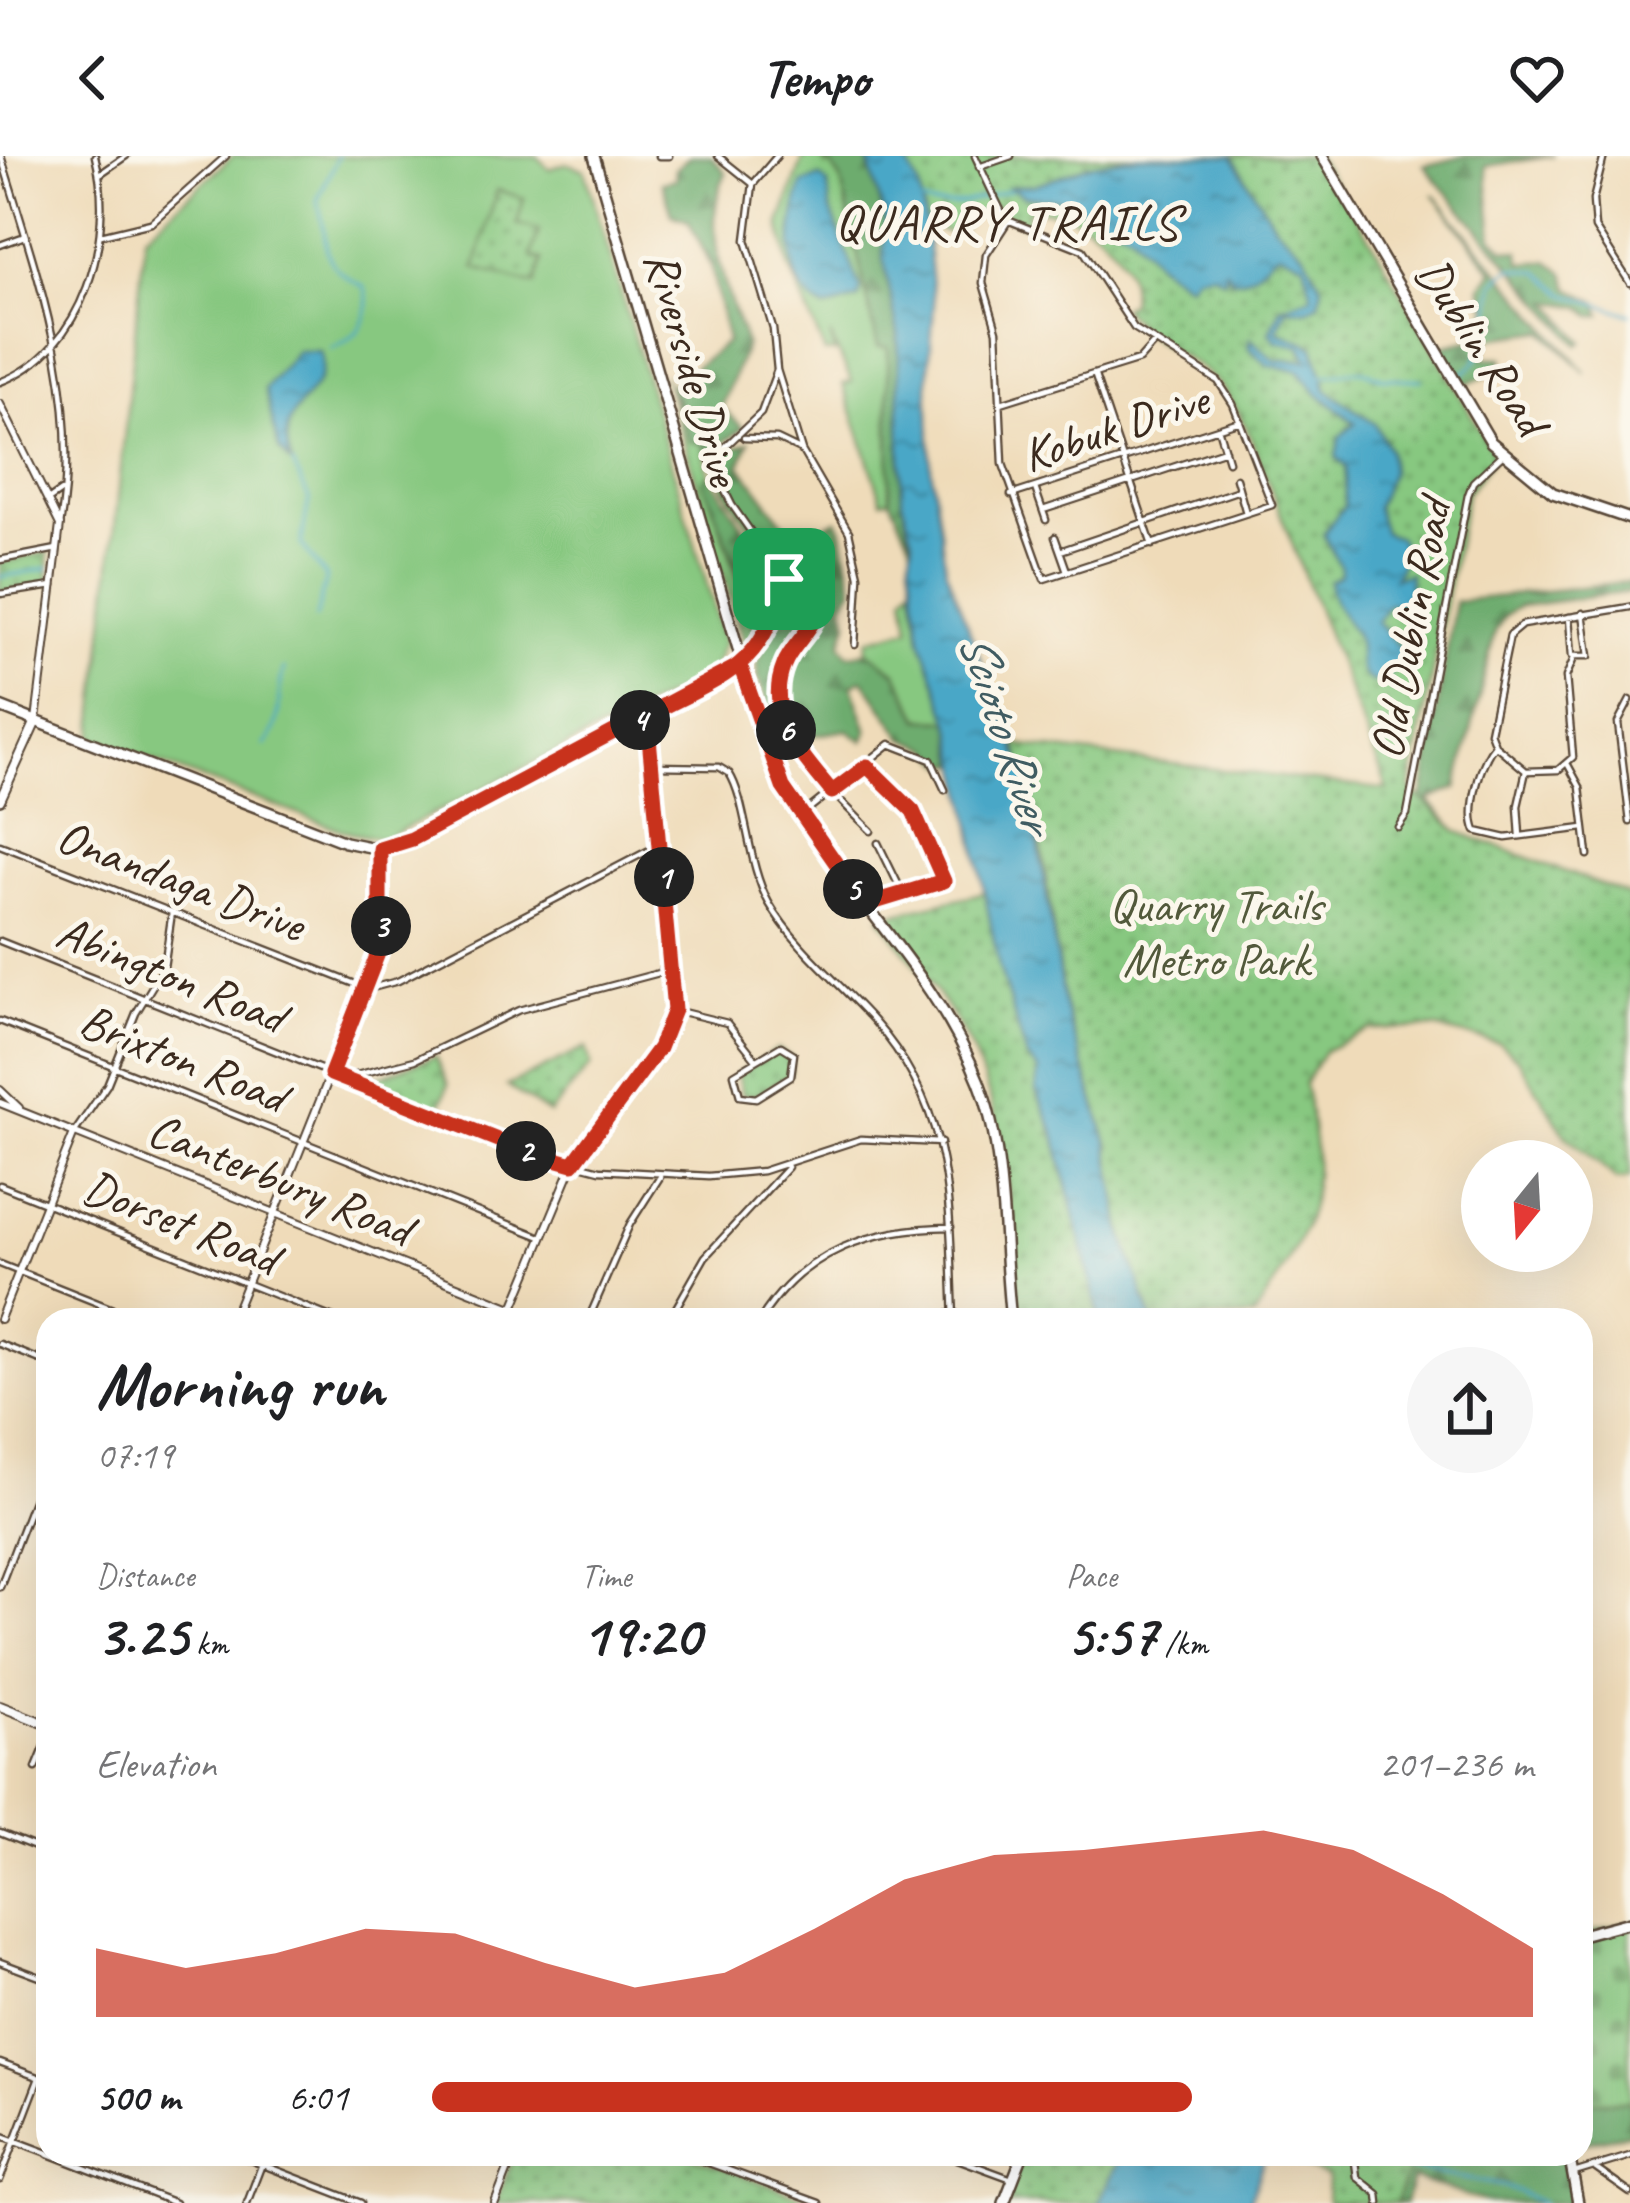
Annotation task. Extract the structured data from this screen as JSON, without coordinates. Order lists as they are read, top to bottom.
{
  "streets": {
    "main road": ["Dublin Road", "Riverside Drive"],
    "street": [
      "Kobuk Drive",
      "Old Dublin Road",
      "Onandaga Drive",
      "Abington Road",
      "Brixton Road",
      "Canterbury Road",
      "Dorset Road"
    ]
  },
  "crossings": [
    ["Dublin Road", "Old Dublin Road"]
  ],
  "districts": ["QUARRY TRAILS"],
  "water": ["Scioto River"],
  "parks": ["Quarry Trails Metro Park"],
  "north": "bottom",
  "page": {
    "header": "Tempo",
    "pins": [
      "4",
      "6",
      "1",
      "5",
      "3",
      "2"
    ],
    "heading": ["Morning run", "07:19"],
    "stats": [
      ["Distance", "3.25 km"],
      ["Time", "19:20"],
      ["Pace", "5:57 /km"]
    ],
    "chart": ["Elevation", "201–236 m"],
    "list": [
      {
        "name": "500 m",
        "note": "6:01"
      }
    ]
  }
}
